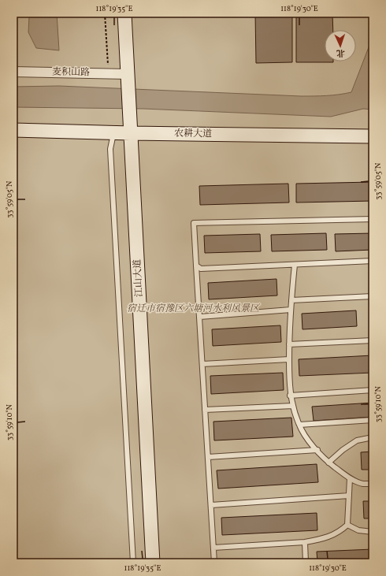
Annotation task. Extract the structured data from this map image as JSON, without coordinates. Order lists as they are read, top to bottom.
{
  "streets": {
    "main road": ["农耕大道", "江山大道"],
    "street": ["麦积山路"]
  },
  "crossings": [
    ["麦积山路", "江山大道"],
    ["农耕大道", "江山大道"]
  ],
  "parks": ["宿迁市宿豫区六塘河水利风景区"],
  "north": "bottom",
  "coordinates": [
    "118°19'35\"E",
    "118°19'30\"E",
    "33°59'05\"N",
    "33°59'10\"N"
  ]
}
